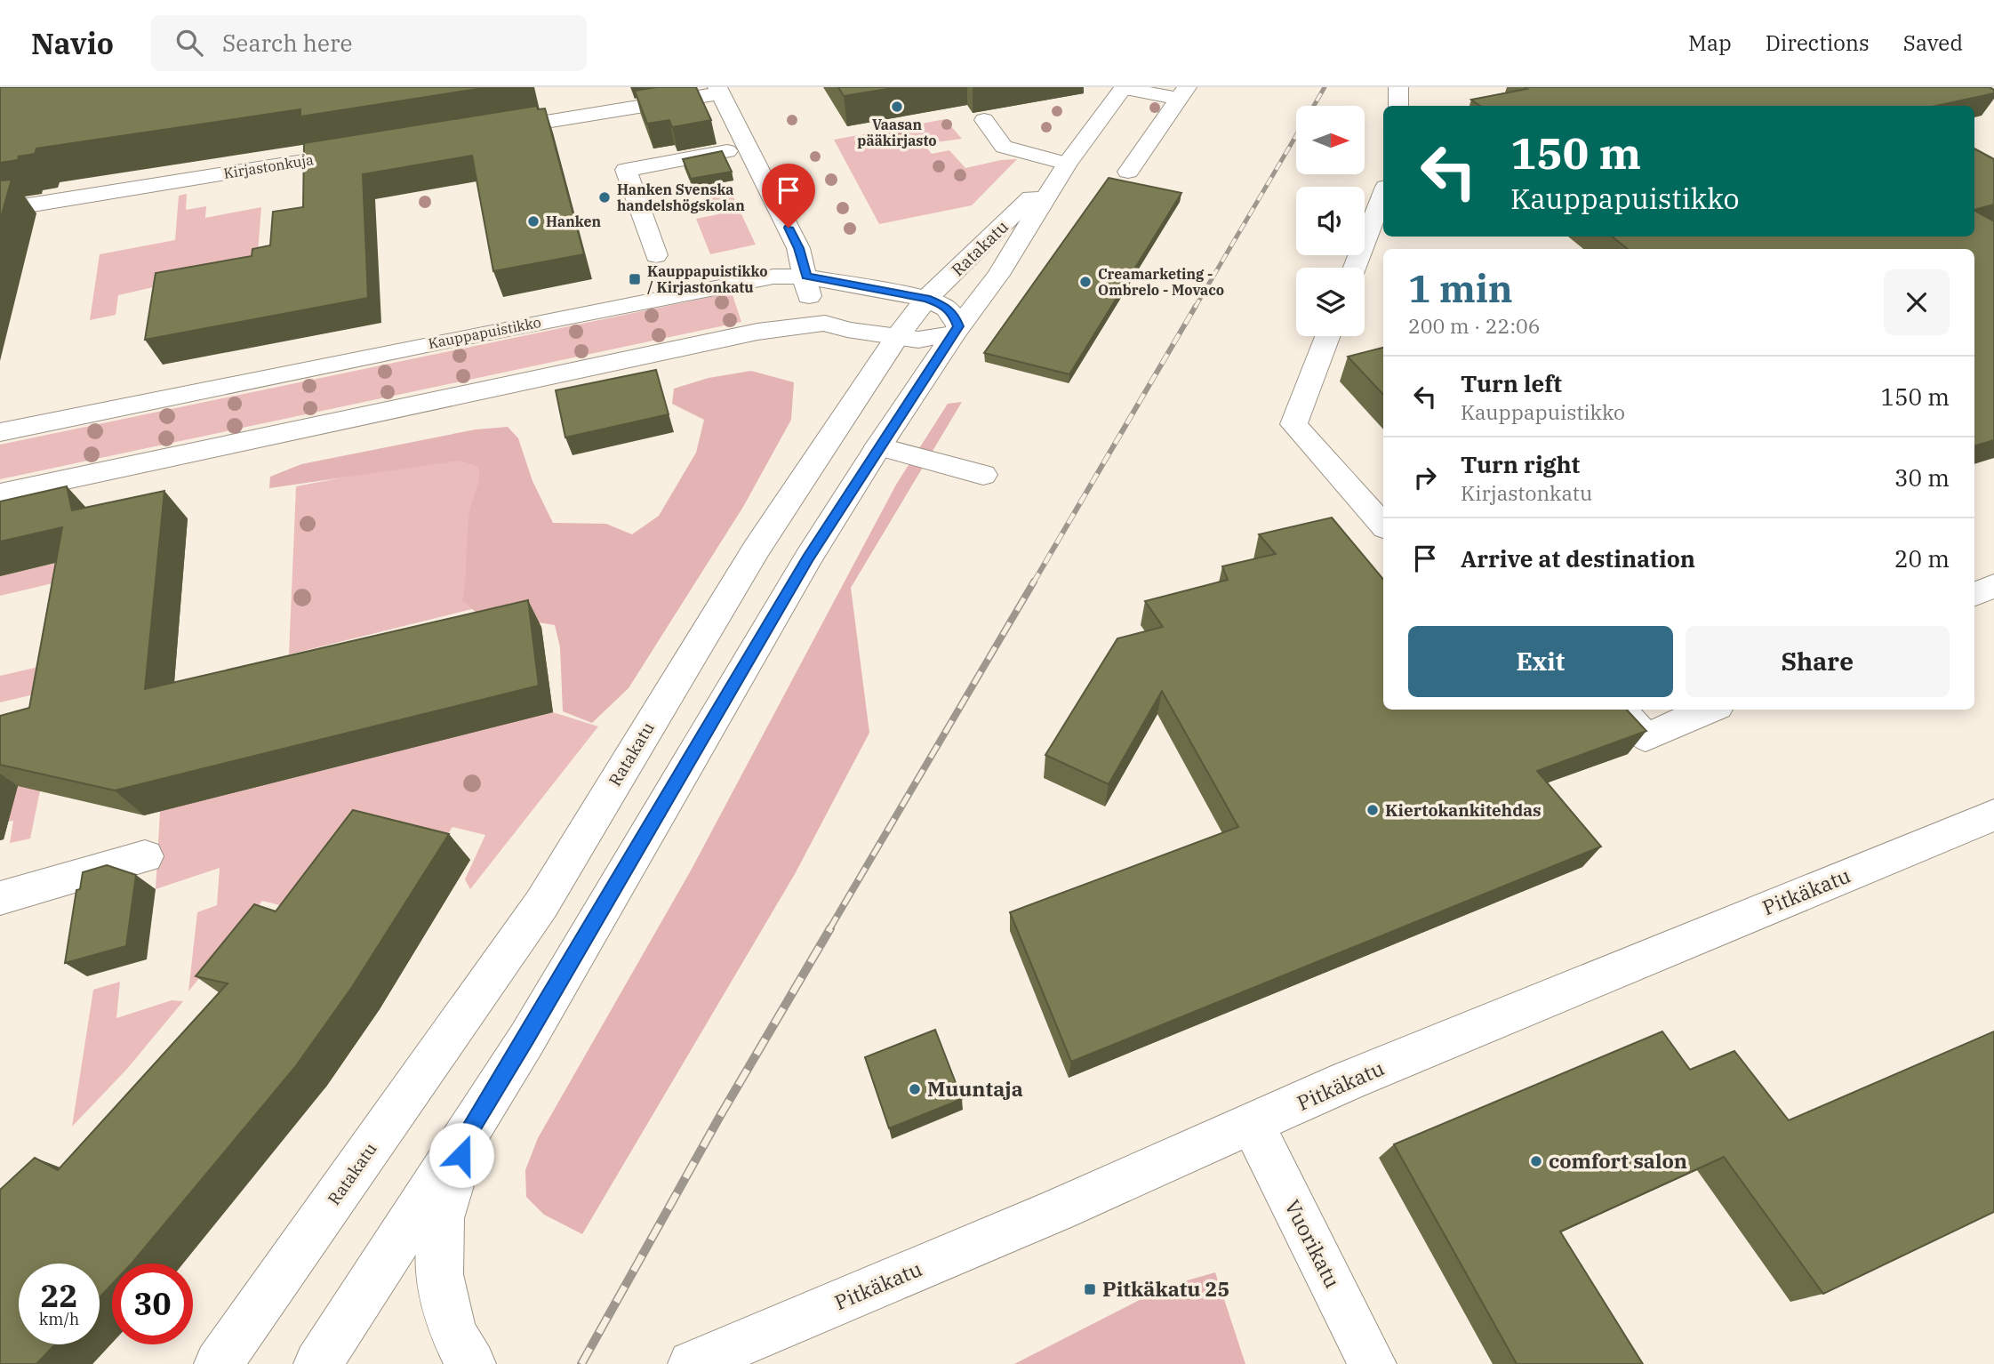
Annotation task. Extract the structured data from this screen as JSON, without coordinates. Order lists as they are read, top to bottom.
{
  "streets": {
    "street": [
      "Kirjastonkuja",
      "Ratakatu",
      "Kauppapuistikko",
      "Pitkäkatu",
      "Vuorikatu"
    ]
  },
  "crossings": [
    ["Ratakatu", "Kauppapuistikko"],
    ["Pitkäkatu", "Vuorikatu"]
  ],
  "places": {
    "other": [
      "Vaasan pääkirjasto",
      "Hanken Svenska handelshögskolan",
      "Hanken",
      "Creamarketing - Ombrelo - Movaco",
      "Kiertokankitehdas",
      "Muuntaja",
      "comfort salon"
    ],
    "transit": ["Kauppapuistikko / Kirjastonkatu", "Pitkäkatu 25"]
  },
  "north": "right",
  "page": {
    "header": "Navio",
    "search": "Search here",
    "nav": ["Map", "Directions", "Saved"],
    "turn": ["150 m", "Kauppapuistikko"],
    "heading": ["1 min", "200 m · 22:06"],
    "list": [
      {
        "name": "Turn left",
        "note": "Kauppapuistikko",
        "value": "150 m"
      },
      {
        "name": "Turn right",
        "note": "Kirjastonkatu",
        "value": "30 m"
      },
      {
        "name": "Arrive at destination",
        "value": "20 m"
      }
    ],
    "buttons": ["Exit", "Share"],
    "speed": "22 km/h",
    "limit": "30"
  }
}
